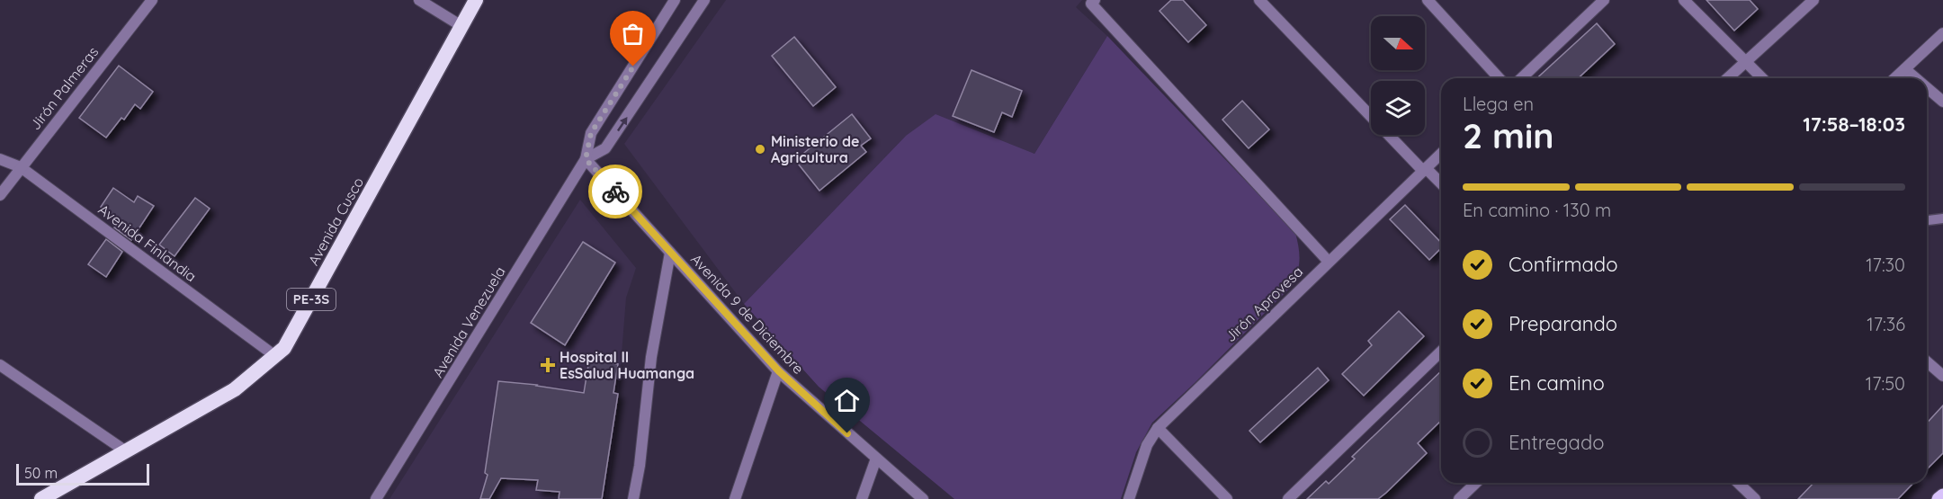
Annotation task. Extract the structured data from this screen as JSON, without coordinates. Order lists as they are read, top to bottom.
{
  "streets": {
    "highway": ["Avenida Cusco", "PE-3S"],
    "street": [
      "Jirón Palmeras",
      "Avenida Finlandia",
      "Jirón Aprovesa",
      "Avenida 9 de Diciembre",
      "Avenida Venezuela"
    ]
  },
  "crossings": [
    ["Jirón Palmeras", "Avenida Finlandia"],
    ["Avenida Cusco", "Avenida Finlandia"],
    ["Avenida 9 de Diciembre", "Avenida Venezuela"]
  ],
  "places": {
    "other": ["Ministerio de Agricultura"],
    "health": ["Hospital II EsSalud Huamanga"]
  },
  "scale_bar": "50 m",
  "north": "right",
  "page": {
    "heading": ["2 min", "Llega en", "17:58–18:03"],
    "bar": "En camino · 130 m",
    "list": [
      ["Confirmado", "17:30"],
      ["Preparando", "17:36"],
      ["En camino", "17:50"],
      "Entregado"
    ],
    "scale": "50 m"
  }
}
